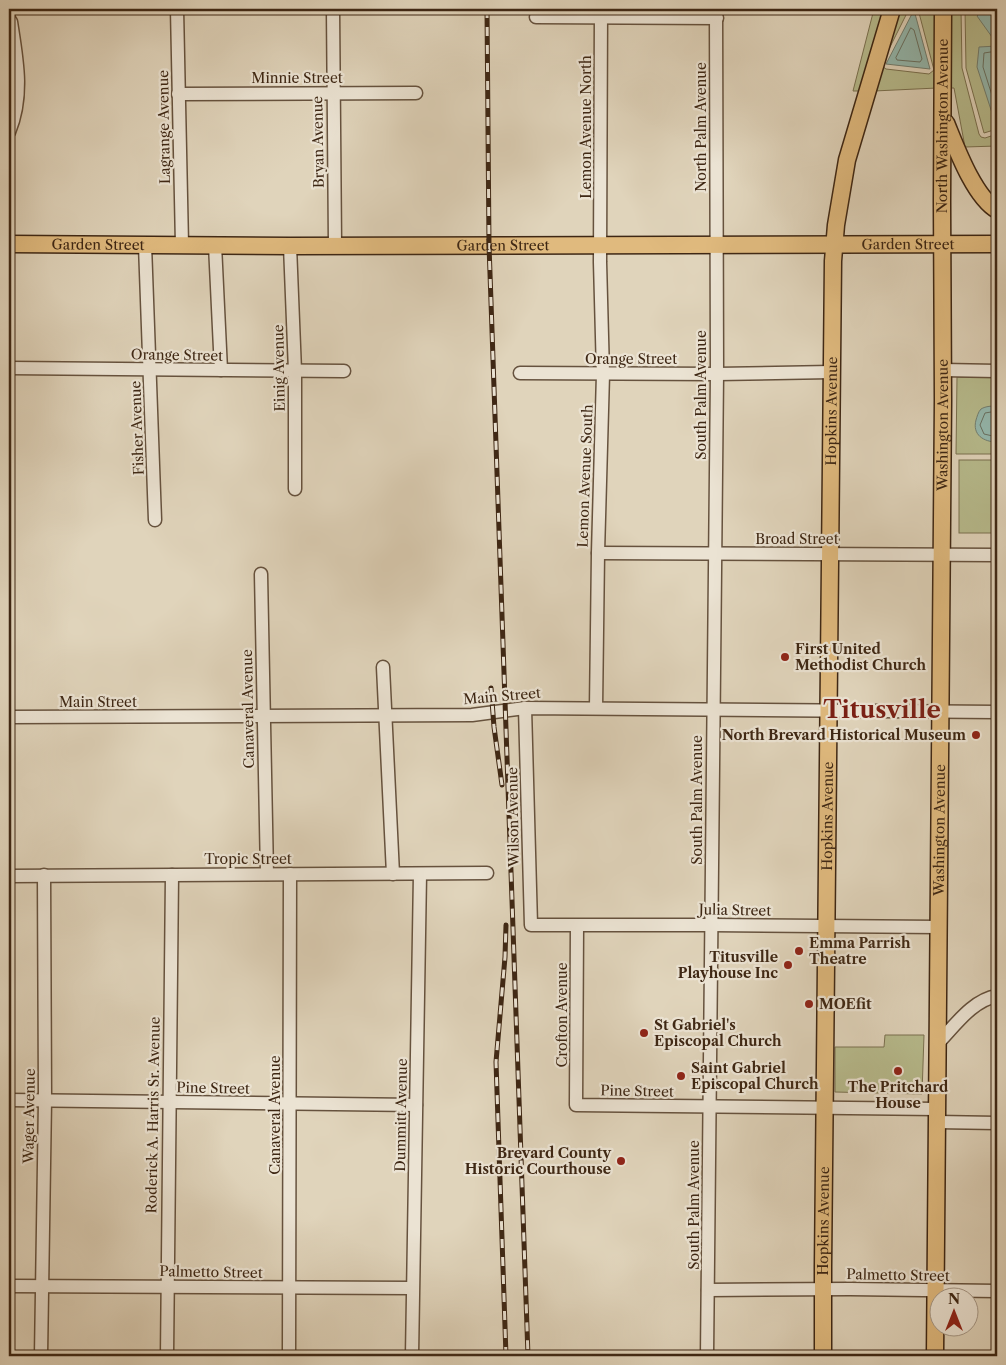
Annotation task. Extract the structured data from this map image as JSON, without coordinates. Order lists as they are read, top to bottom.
{
  "streets": {
    "main road": [
      "North Washington Avenue",
      "Garden Street",
      "Hopkins Avenue",
      "Washington Avenue"
    ],
    "street": [
      "Minnie Street",
      "Lagrange Avenue",
      "Lemon Avenue North",
      "North Palm Avenue",
      "Bryan Avenue",
      "Orange Street",
      "Einig Avenue",
      "South Palm Avenue",
      "Fisher Avenue",
      "Lemon Avenue South",
      "Broad Street",
      "Main Street",
      "Canaveral Avenue",
      "Wilson Avenue",
      "Tropic Street",
      "Julia Street",
      "Crofton Avenue",
      "Pine Street",
      "Roderick A. Harris Sr. Avenue",
      "Dummitt Avenue",
      "Wager Avenue",
      "Palmetto Street"
    ]
  },
  "crossings": [
    ["Minnie Street", "Lagrange Avenue"],
    ["Minnie Street", "Bryan Avenue"],
    ["North Washington Avenue", "Garden Street"],
    ["North Washington Avenue", "Washington Avenue"],
    ["Lagrange Avenue", "Garden Street"],
    ["Lemon Avenue North", "Garden Street"],
    ["Lemon Avenue North", "Lemon Avenue South"],
    ["North Palm Avenue", "Garden Street"],
    ["North Palm Avenue", "South Palm Avenue"],
    ["Bryan Avenue", "Garden Street"],
    ["Garden Street", "Einig Avenue"],
    ["Garden Street", "South Palm Avenue"],
    ["Garden Street", "Hopkins Avenue"],
    ["Garden Street", "Washington Avenue"],
    ["Garden Street", "Fisher Avenue"],
    ["Garden Street", "Lemon Avenue South"],
    ["Orange Street", "Einig Avenue"],
    ["Orange Street", "South Palm Avenue"],
    ["Orange Street", "Hopkins Avenue"],
    ["Orange Street", "Fisher Avenue"],
    ["Orange Street", "Lemon Avenue South"],
    ["South Palm Avenue", "Broad Street"],
    ["South Palm Avenue", "Main Street"],
    ["South Palm Avenue", "Julia Street"],
    ["South Palm Avenue", "Pine Street"],
    ["South Palm Avenue", "Palmetto Street"],
    ["Hopkins Avenue", "Broad Street"],
    ["Hopkins Avenue", "Main Street"],
    ["Hopkins Avenue", "Julia Street"],
    ["Hopkins Avenue", "Pine Street"],
    ["Hopkins Avenue", "Palmetto Street"],
    ["Washington Avenue", "Broad Street"],
    ["Washington Avenue", "Main Street"],
    ["Washington Avenue", "Julia Street"],
    ["Washington Avenue", "Pine Street"],
    ["Lemon Avenue South", "Broad Street"],
    ["Lemon Avenue South", "Main Street"],
    ["Main Street", "Canaveral Avenue"],
    ["Main Street", "Wilson Avenue"],
    ["Canaveral Avenue", "Tropic Street"],
    ["Canaveral Avenue", "Pine Street"],
    ["Canaveral Avenue", "Palmetto Street"],
    ["Wilson Avenue", "Julia Street"],
    ["Tropic Street", "Roderick A. Harris Sr. Avenue"],
    ["Tropic Street", "Dummitt Avenue"],
    ["Tropic Street", "Wager Avenue"],
    ["Julia Street", "Crofton Avenue"],
    ["Crofton Avenue", "Pine Street"],
    ["Pine Street", "Roderick A. Harris Sr. Avenue"],
    ["Pine Street", "Dummitt Avenue"],
    ["Pine Street", "Wager Avenue"],
    ["Roderick A. Harris Sr. Avenue", "Palmetto Street"],
    ["Dummitt Avenue", "Palmetto Street"],
    ["Wager Avenue", "Palmetto Street"]
  ],
  "districts": ["Titusville"],
  "places": [
    "First United Methodist Church",
    "North Brevard Historical Museum",
    "Emma Parrish Theatre",
    "Titusville Playhouse Inc",
    "MOEfit",
    "St Gabriel's Episcopal Church",
    "The Pritchard House",
    "Saint Gabriel Episcopal Church",
    "Brevard County Historic Courthouse"
  ],
  "north": "top"
}
